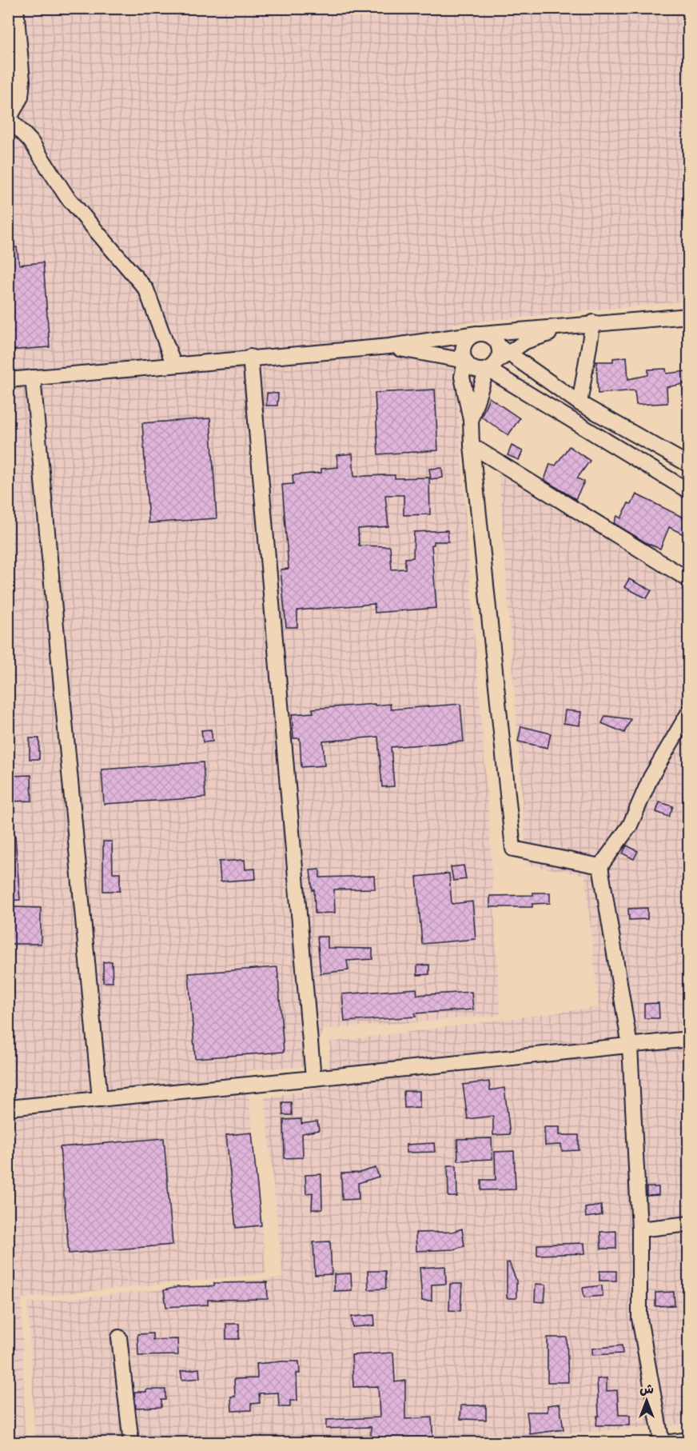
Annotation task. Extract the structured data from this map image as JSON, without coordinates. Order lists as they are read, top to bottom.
{
  "north": "top"
}
